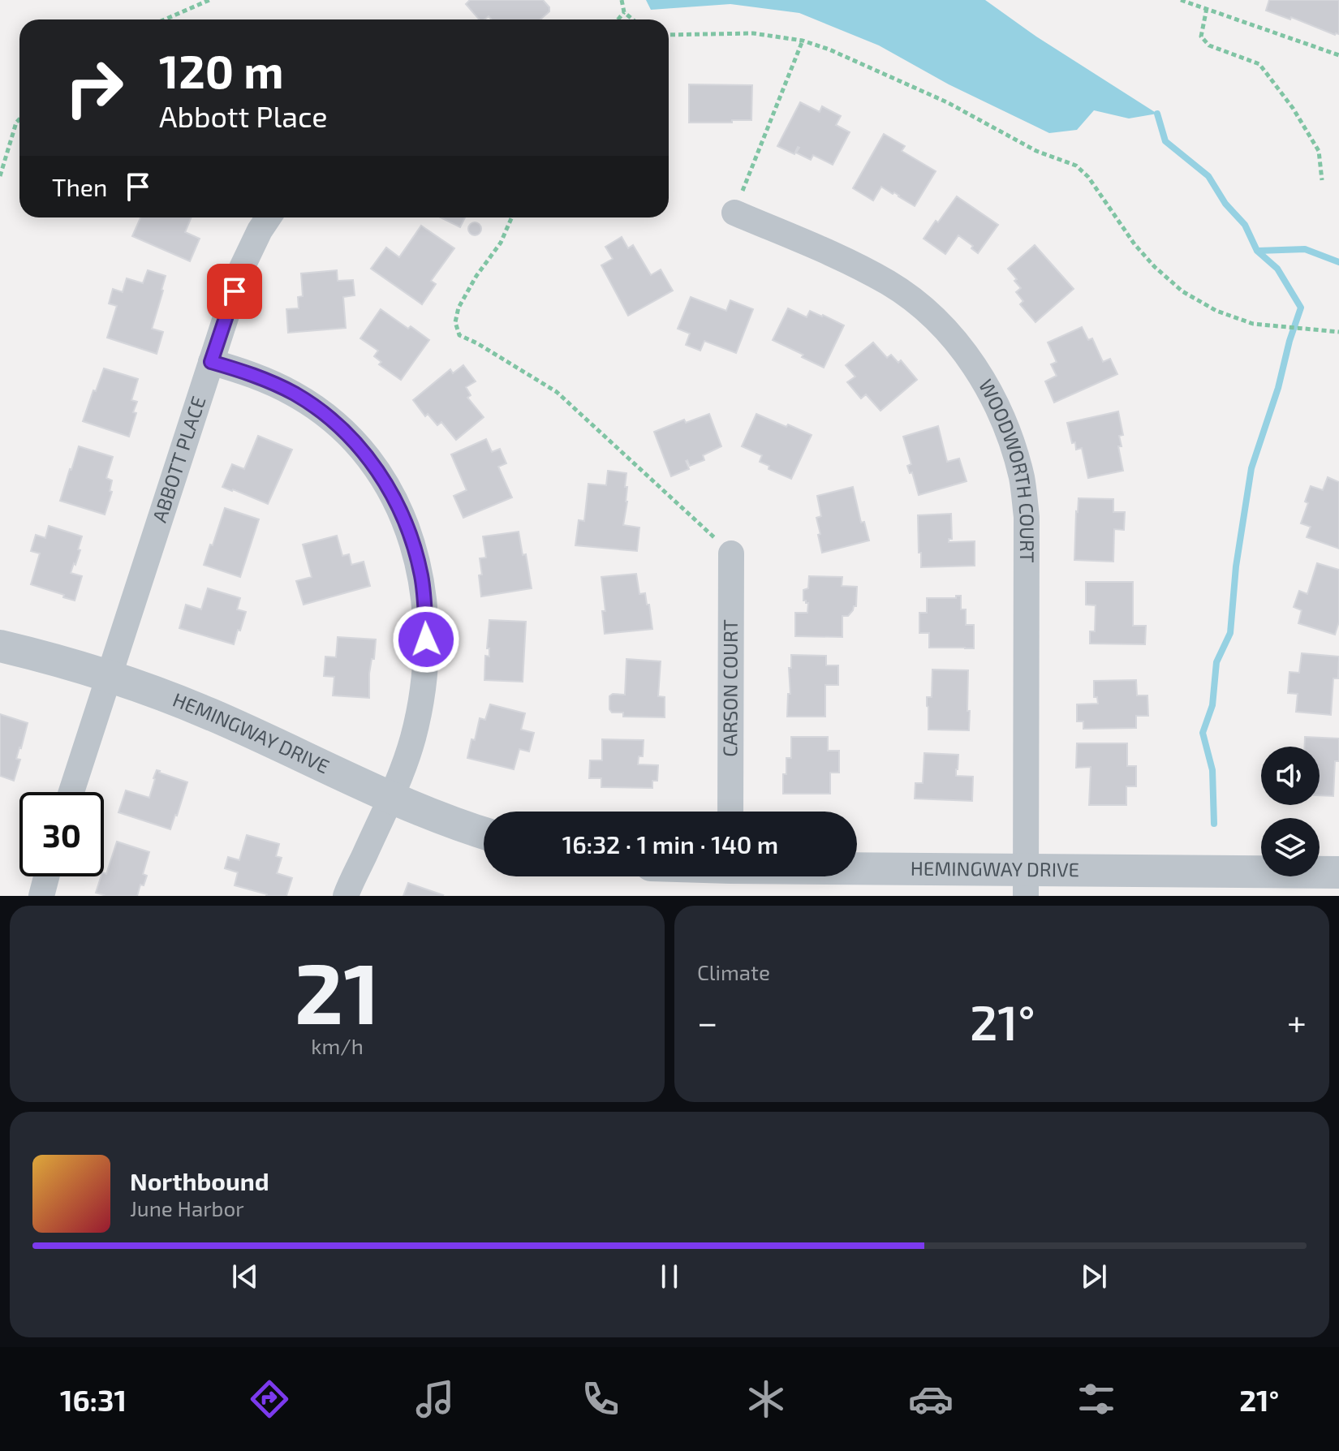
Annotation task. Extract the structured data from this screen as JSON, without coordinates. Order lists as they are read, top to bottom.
{
  "streets": {
    "street": [
      "ABBOTT PLACE",
      "WOODWORTH COURT",
      "CARSON COURT",
      "HEMINGWAY DRIVE"
    ]
  },
  "crossings": [
    ["ABBOTT PLACE", "HEMINGWAY DRIVE"],
    ["WOODWORTH COURT", "HEMINGWAY DRIVE"]
  ],
  "page": {
    "turn": ["120 m", "Abbott Place"],
    "then": "Then",
    "limit": "30",
    "trip": "16:32 · 1 min · 140 m",
    "tile": [
      ["21", "km/h"],
      "Climate"
    ],
    "heat": ["−", "21°", "+"],
    "song": ["Northbound", "June Harbor"],
    "tabs": ["16:31", "21°"]
  }
}
